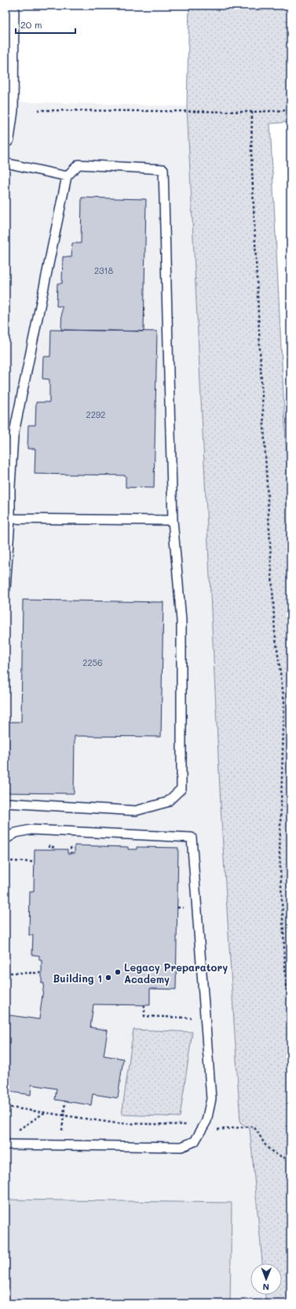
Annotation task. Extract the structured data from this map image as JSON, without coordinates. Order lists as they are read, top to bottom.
{
  "places": ["Legacy Preparatory Academy", "Building 1"],
  "house_numbers": ["2318", "2292", "2256"],
  "scale_bar": "20 m",
  "north": "bottom"
}
